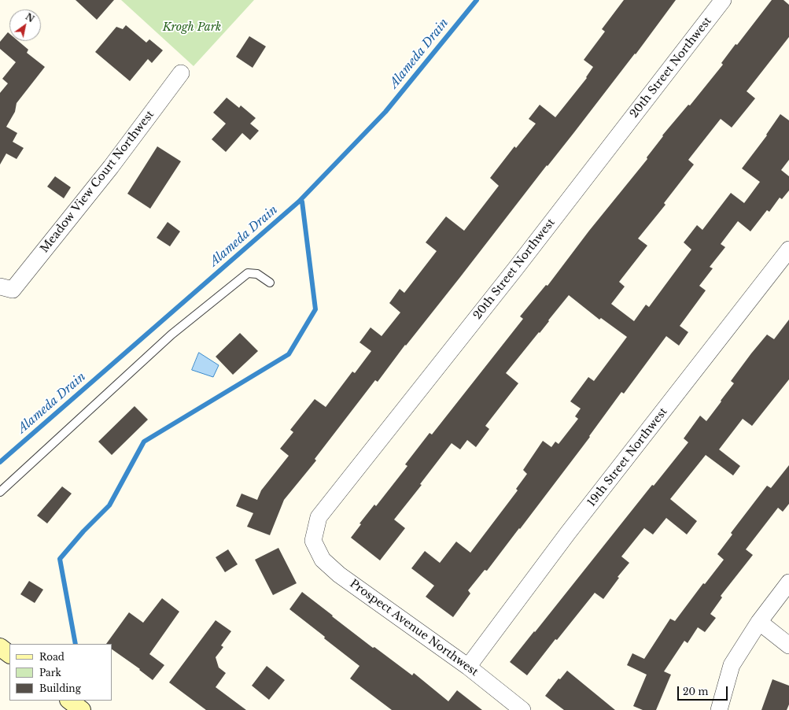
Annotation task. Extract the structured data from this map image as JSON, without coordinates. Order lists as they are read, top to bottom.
{
  "streets": {
    "street": [
      "20th Street Northwest",
      "Meadow View Court Northwest",
      "19th Street Northwest",
      "Prospect Avenue Northwest"
    ]
  },
  "crossings": [
    ["20th Street Northwest", "Prospect Avenue Northwest"],
    ["19th Street Northwest", "Prospect Avenue Northwest"]
  ],
  "water": ["Alameda Drain"],
  "parks": ["Krogh Park"],
  "legend": ["Road", "Park", "Building"],
  "scale_bar": "20 m",
  "north": "top right"
}
